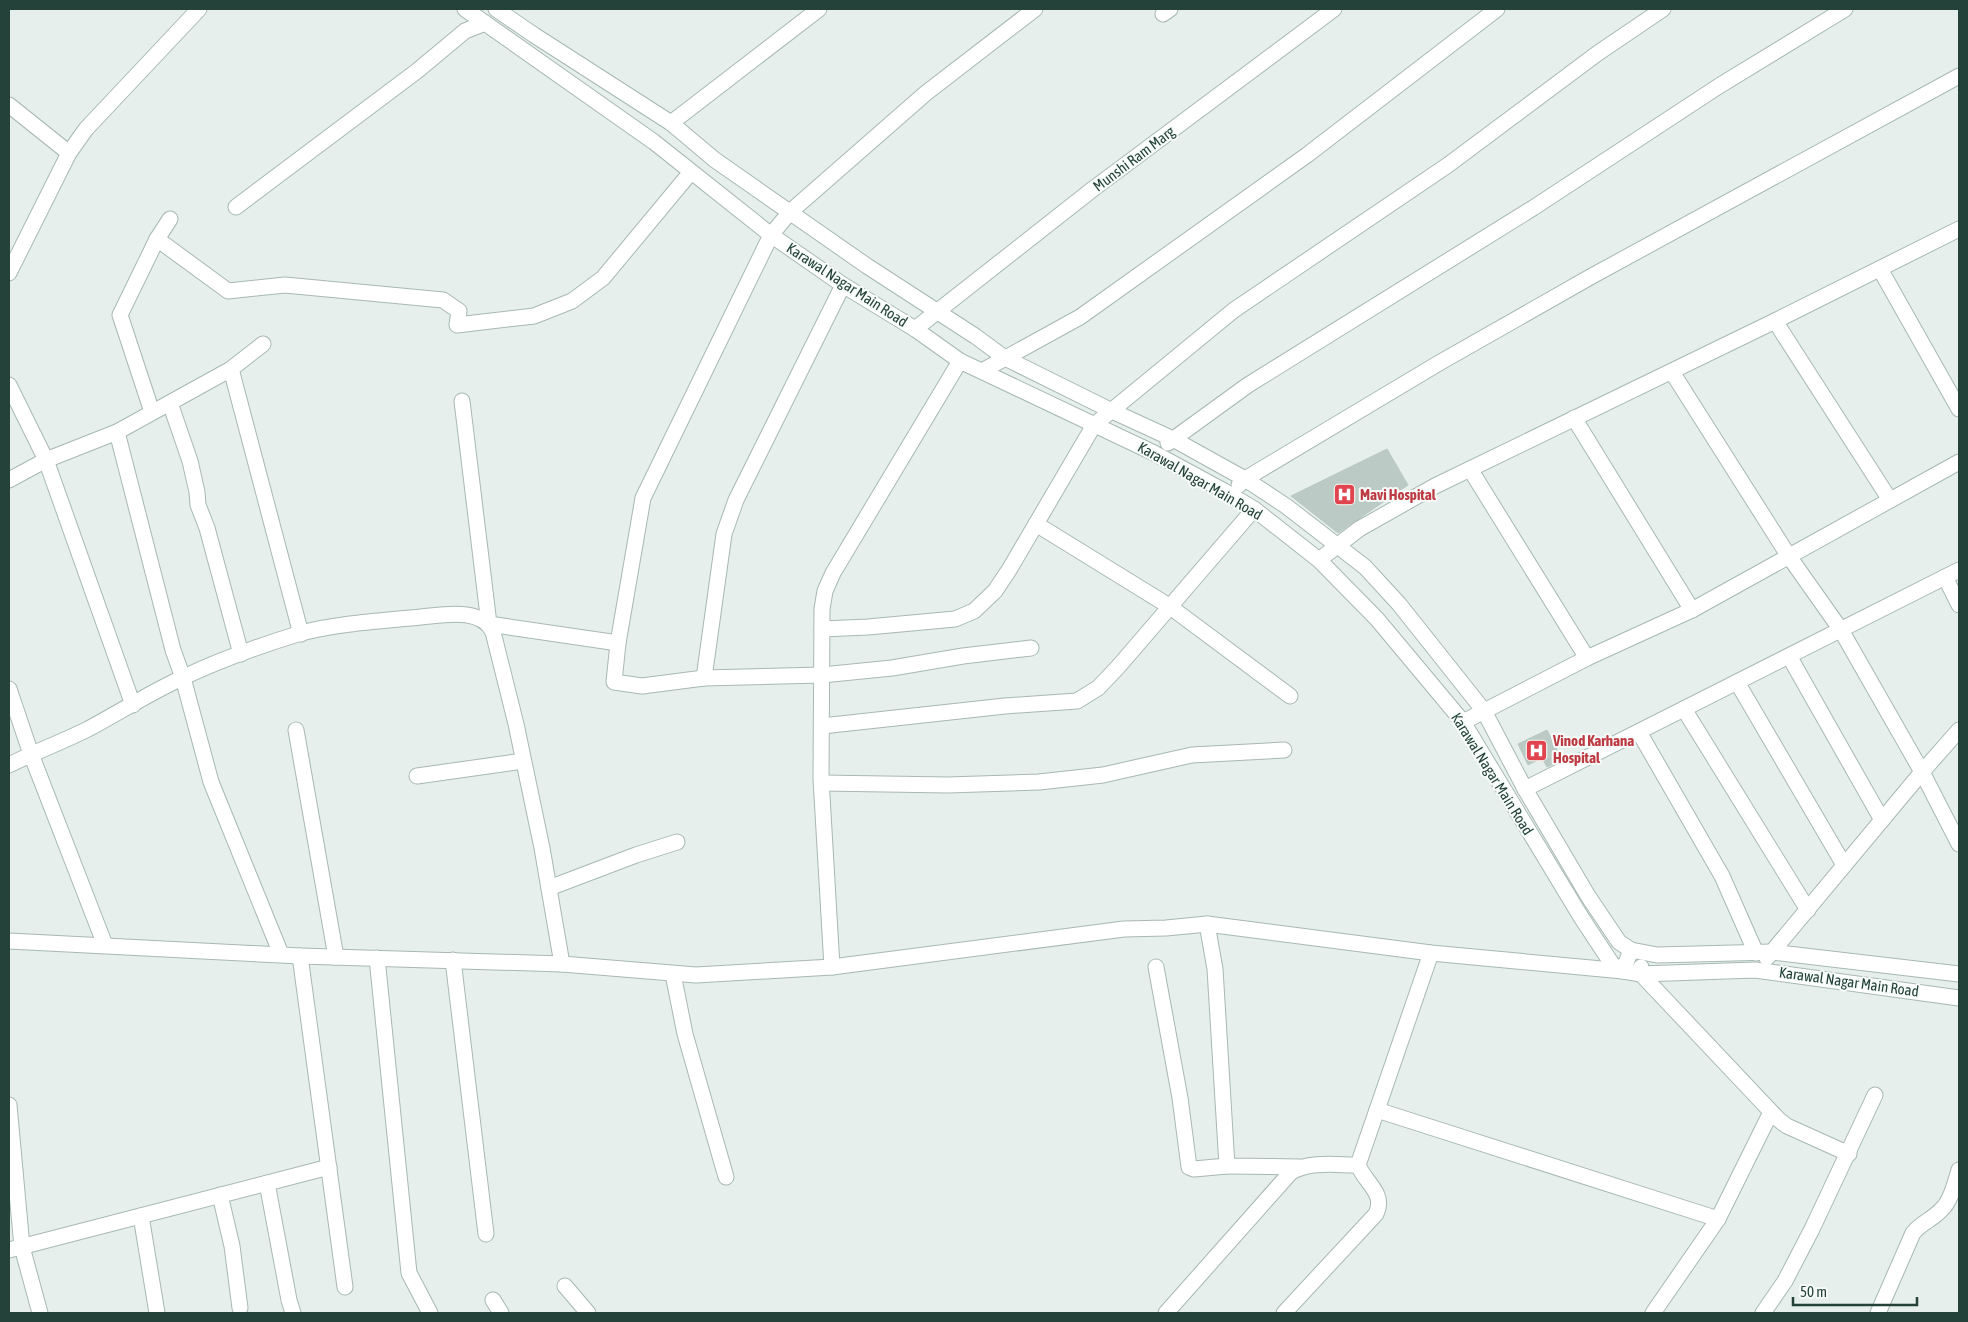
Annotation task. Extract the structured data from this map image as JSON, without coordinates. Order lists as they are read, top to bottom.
{
  "streets": {
    "street": ["Munshi Ram Marg", "Karawal Nagar Main Road"]
  },
  "crossings": [
    ["Munshi Ram Marg", "Karawal Nagar Main Road"]
  ],
  "places": {
    "hospital": ["Mavi Hospital", "Vinod Karhana Hospital"]
  },
  "scale_bar": "50 m"
}
